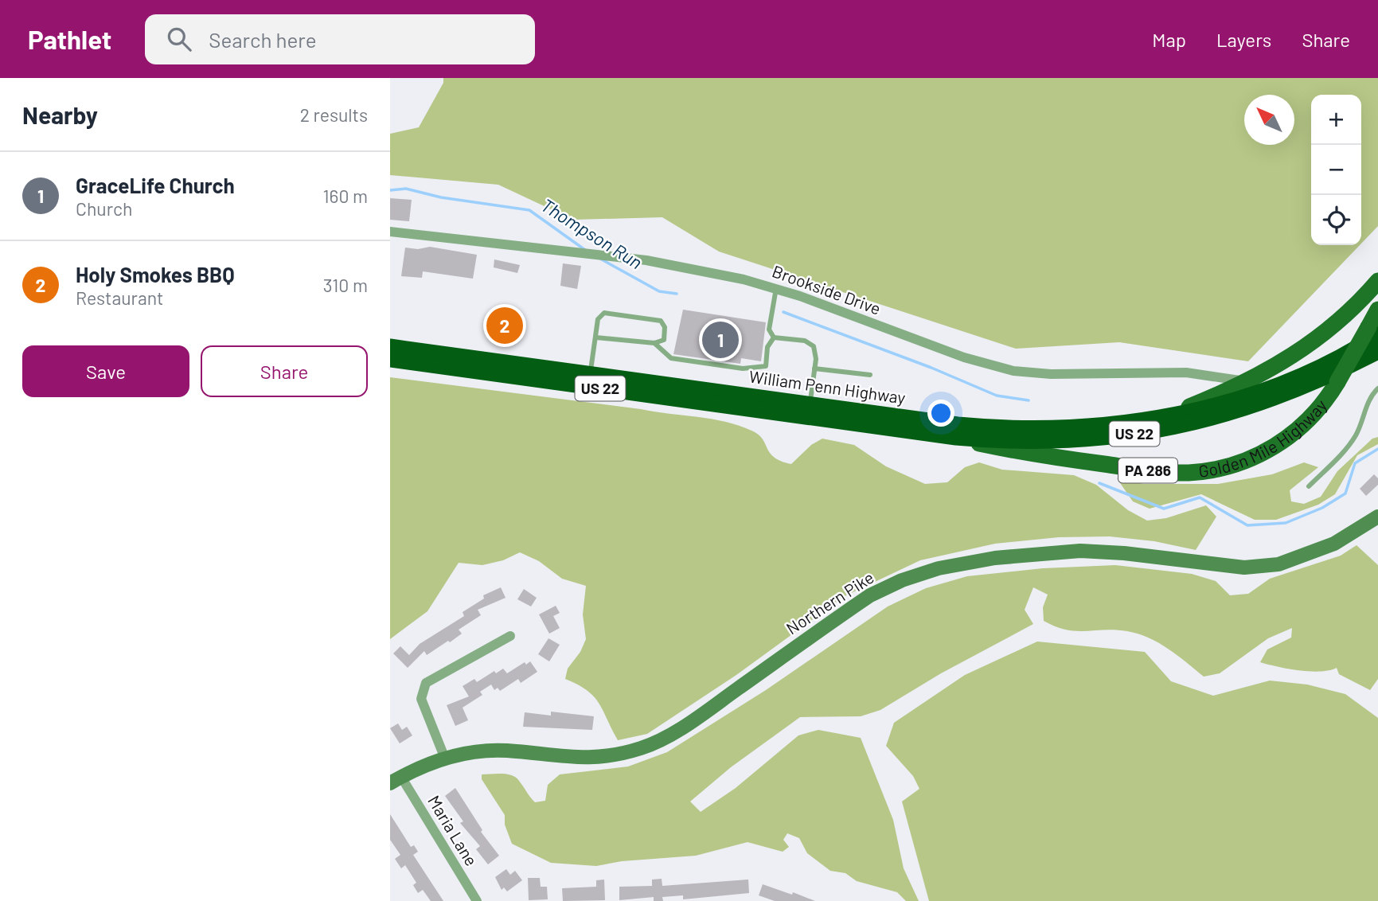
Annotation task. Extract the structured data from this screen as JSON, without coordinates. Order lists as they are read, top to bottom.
{
  "streets": {
    "highway": ["William Penn Highway", "US 22"],
    "main road": ["Golden Mile Highway", "PA 286", "Northern Pike"],
    "street": ["Brookside Drive", "Maria Lane"]
  },
  "crossings": [
    ["William Penn Highway", "Golden Mile Highway"],
    ["Northern Pike", "Maria Lane"]
  ],
  "water": ["Thompson Run"],
  "north": "top left",
  "page": {
    "header": "Pathlet",
    "search": "Search here",
    "nav": ["Map", "Layers", "Share"],
    "heading": ["Nearby", "2 results"],
    "map_buttons": ["+", "−"],
    "list": [
      {
        "mark": "1",
        "name": "GraceLife Church",
        "note": "Church",
        "value": "160 m"
      },
      {
        "mark": "2",
        "name": "Holy Smokes BBQ",
        "note": "Restaurant",
        "value": "310 m"
      }
    ],
    "pins": ["2", "1"],
    "buttons": ["Save", "Share"]
  }
}
